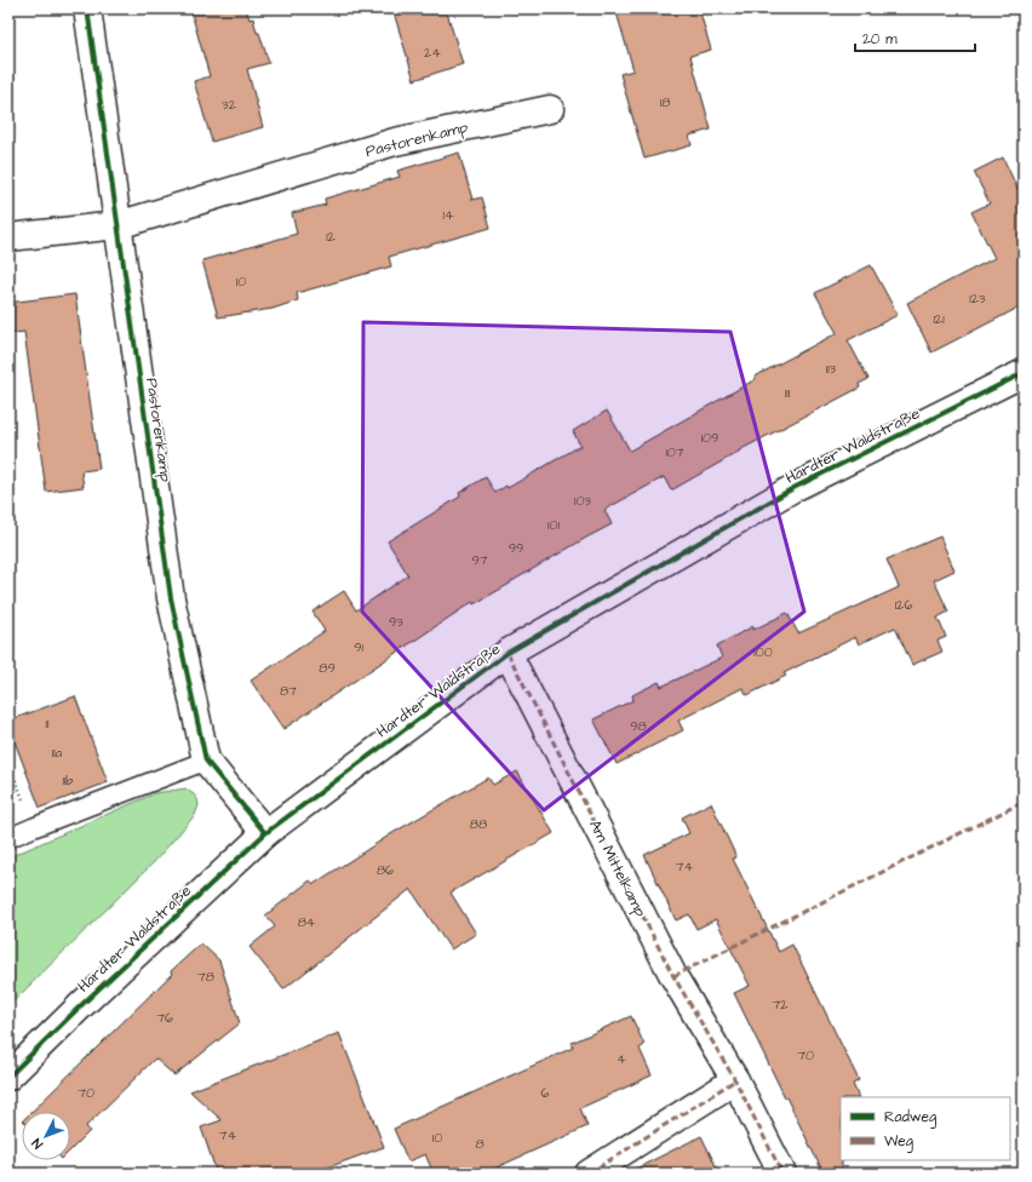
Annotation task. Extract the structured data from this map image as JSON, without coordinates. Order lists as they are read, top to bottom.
{
  "streets": {
    "street": ["Pastorenkamp", "Hardter Waldstraße", "Am Mittelkamp"]
  },
  "crossings": [
    ["Pastorenkamp", "Hardter Waldstraße"],
    ["Hardter Waldstraße", "Am Mittelkamp"]
  ],
  "house_numbers": [
    "24",
    "18",
    "32",
    "14",
    "12",
    "10",
    "123",
    "121",
    "113",
    "111",
    "109",
    "107",
    "103",
    "101",
    "99",
    "97",
    "126",
    "93",
    "91",
    "100",
    "89",
    "87",
    "11",
    "98",
    "11a",
    "11b",
    "88",
    "74",
    "86",
    "84",
    "78",
    "72",
    "76",
    "70",
    "4",
    "70",
    "6",
    "74",
    "10",
    "8"
  ],
  "legend": ["Radweg", "Weg"],
  "scale_bar": "20 m",
  "north": "bottom left"
}
